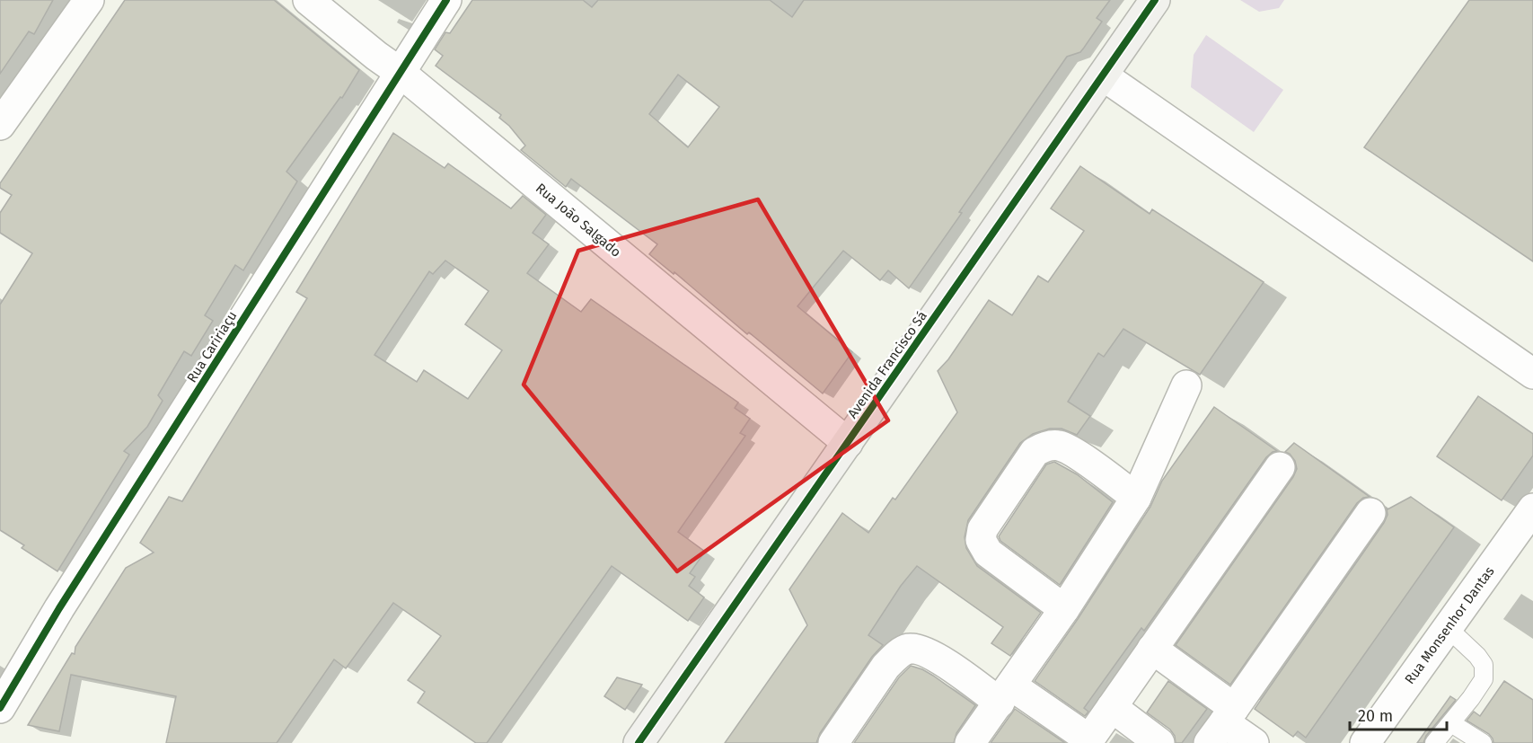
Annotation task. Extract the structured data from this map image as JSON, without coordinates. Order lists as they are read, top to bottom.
{
  "streets": {
    "main road": ["Avenida Francisco Sá"],
    "street": ["Rua João Salgado", "Rua Caririaçu", "Rua Monsenhor Dantas"]
  },
  "crossings": [
    ["Rua João Salgado", "Rua Caririaçu"],
    ["Rua João Salgado", "Avenida Francisco Sá"]
  ],
  "scale_bar": "20 m"
}
